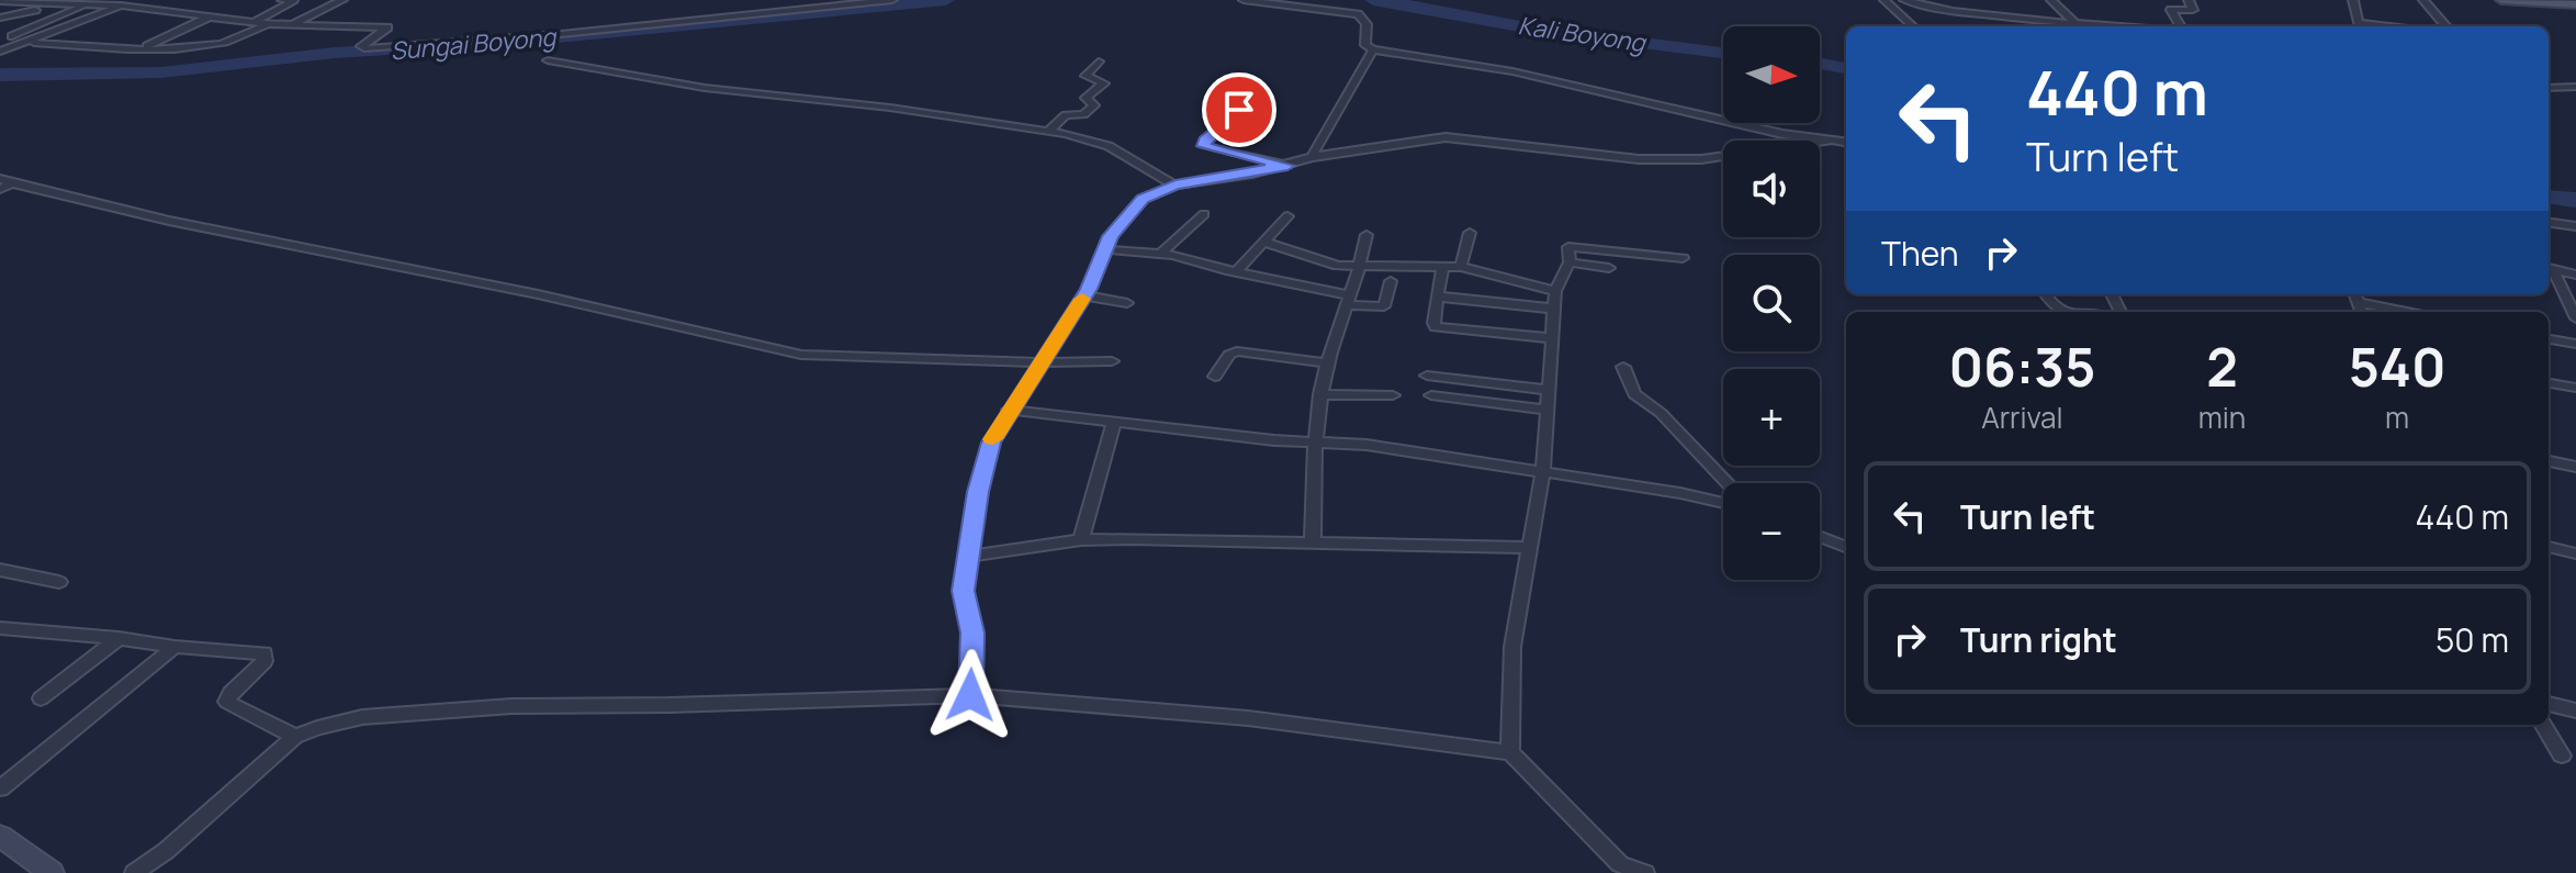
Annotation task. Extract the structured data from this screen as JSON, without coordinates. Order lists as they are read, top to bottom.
{
  "water": ["Kali Boyong", "Sungai Boyong"],
  "north": "right",
  "page": {
    "map_buttons": ["+", "−"],
    "turn": ["440 m", "Turn left"],
    "then": "Then",
    "eta": [
      "06:35",
      "Arrival",
      "2",
      "min",
      "540",
      "m"
    ],
    "list": [
      {
        "name": "Turn left",
        "value": "440 m"
      },
      {
        "name": "Turn right",
        "value": "50 m"
      }
    ]
  }
}
